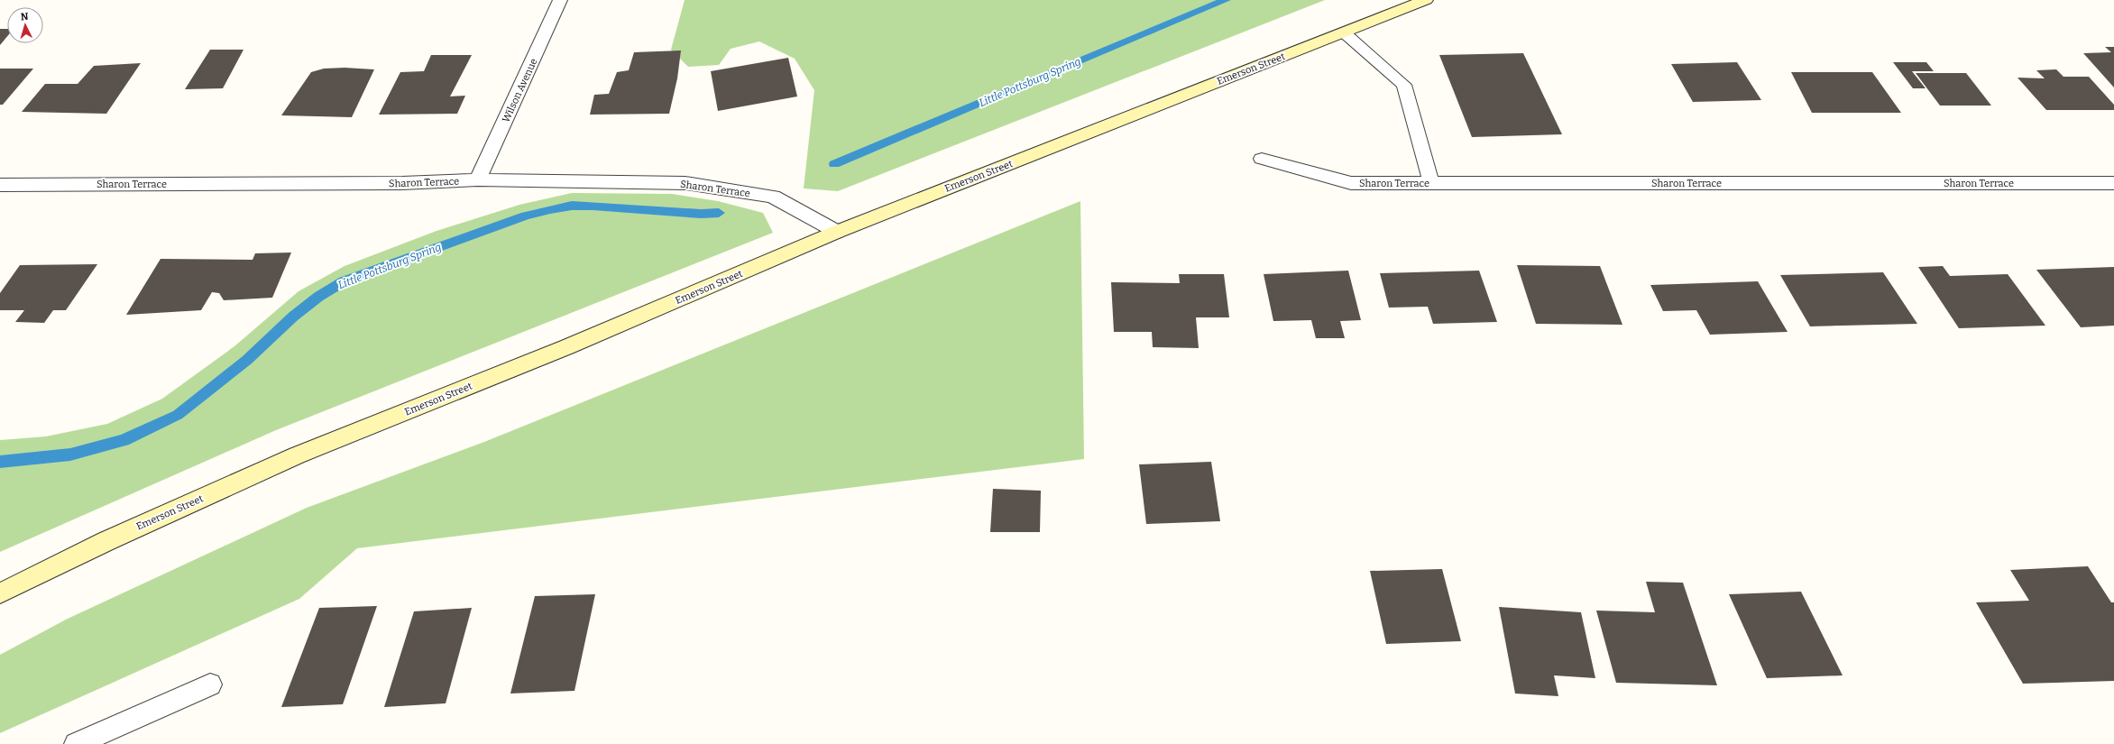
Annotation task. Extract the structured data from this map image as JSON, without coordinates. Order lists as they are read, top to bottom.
{
  "streets": {
    "main road": ["Emerson Street"],
    "street": ["Wilson Avenue", "Sharon Terrace"]
  },
  "crossings": [
    ["Emerson Street", "Sharon Terrace"],
    ["Wilson Avenue", "Sharon Terrace"]
  ],
  "water": ["Little Pottsburg Spring"],
  "north": "top"
}
